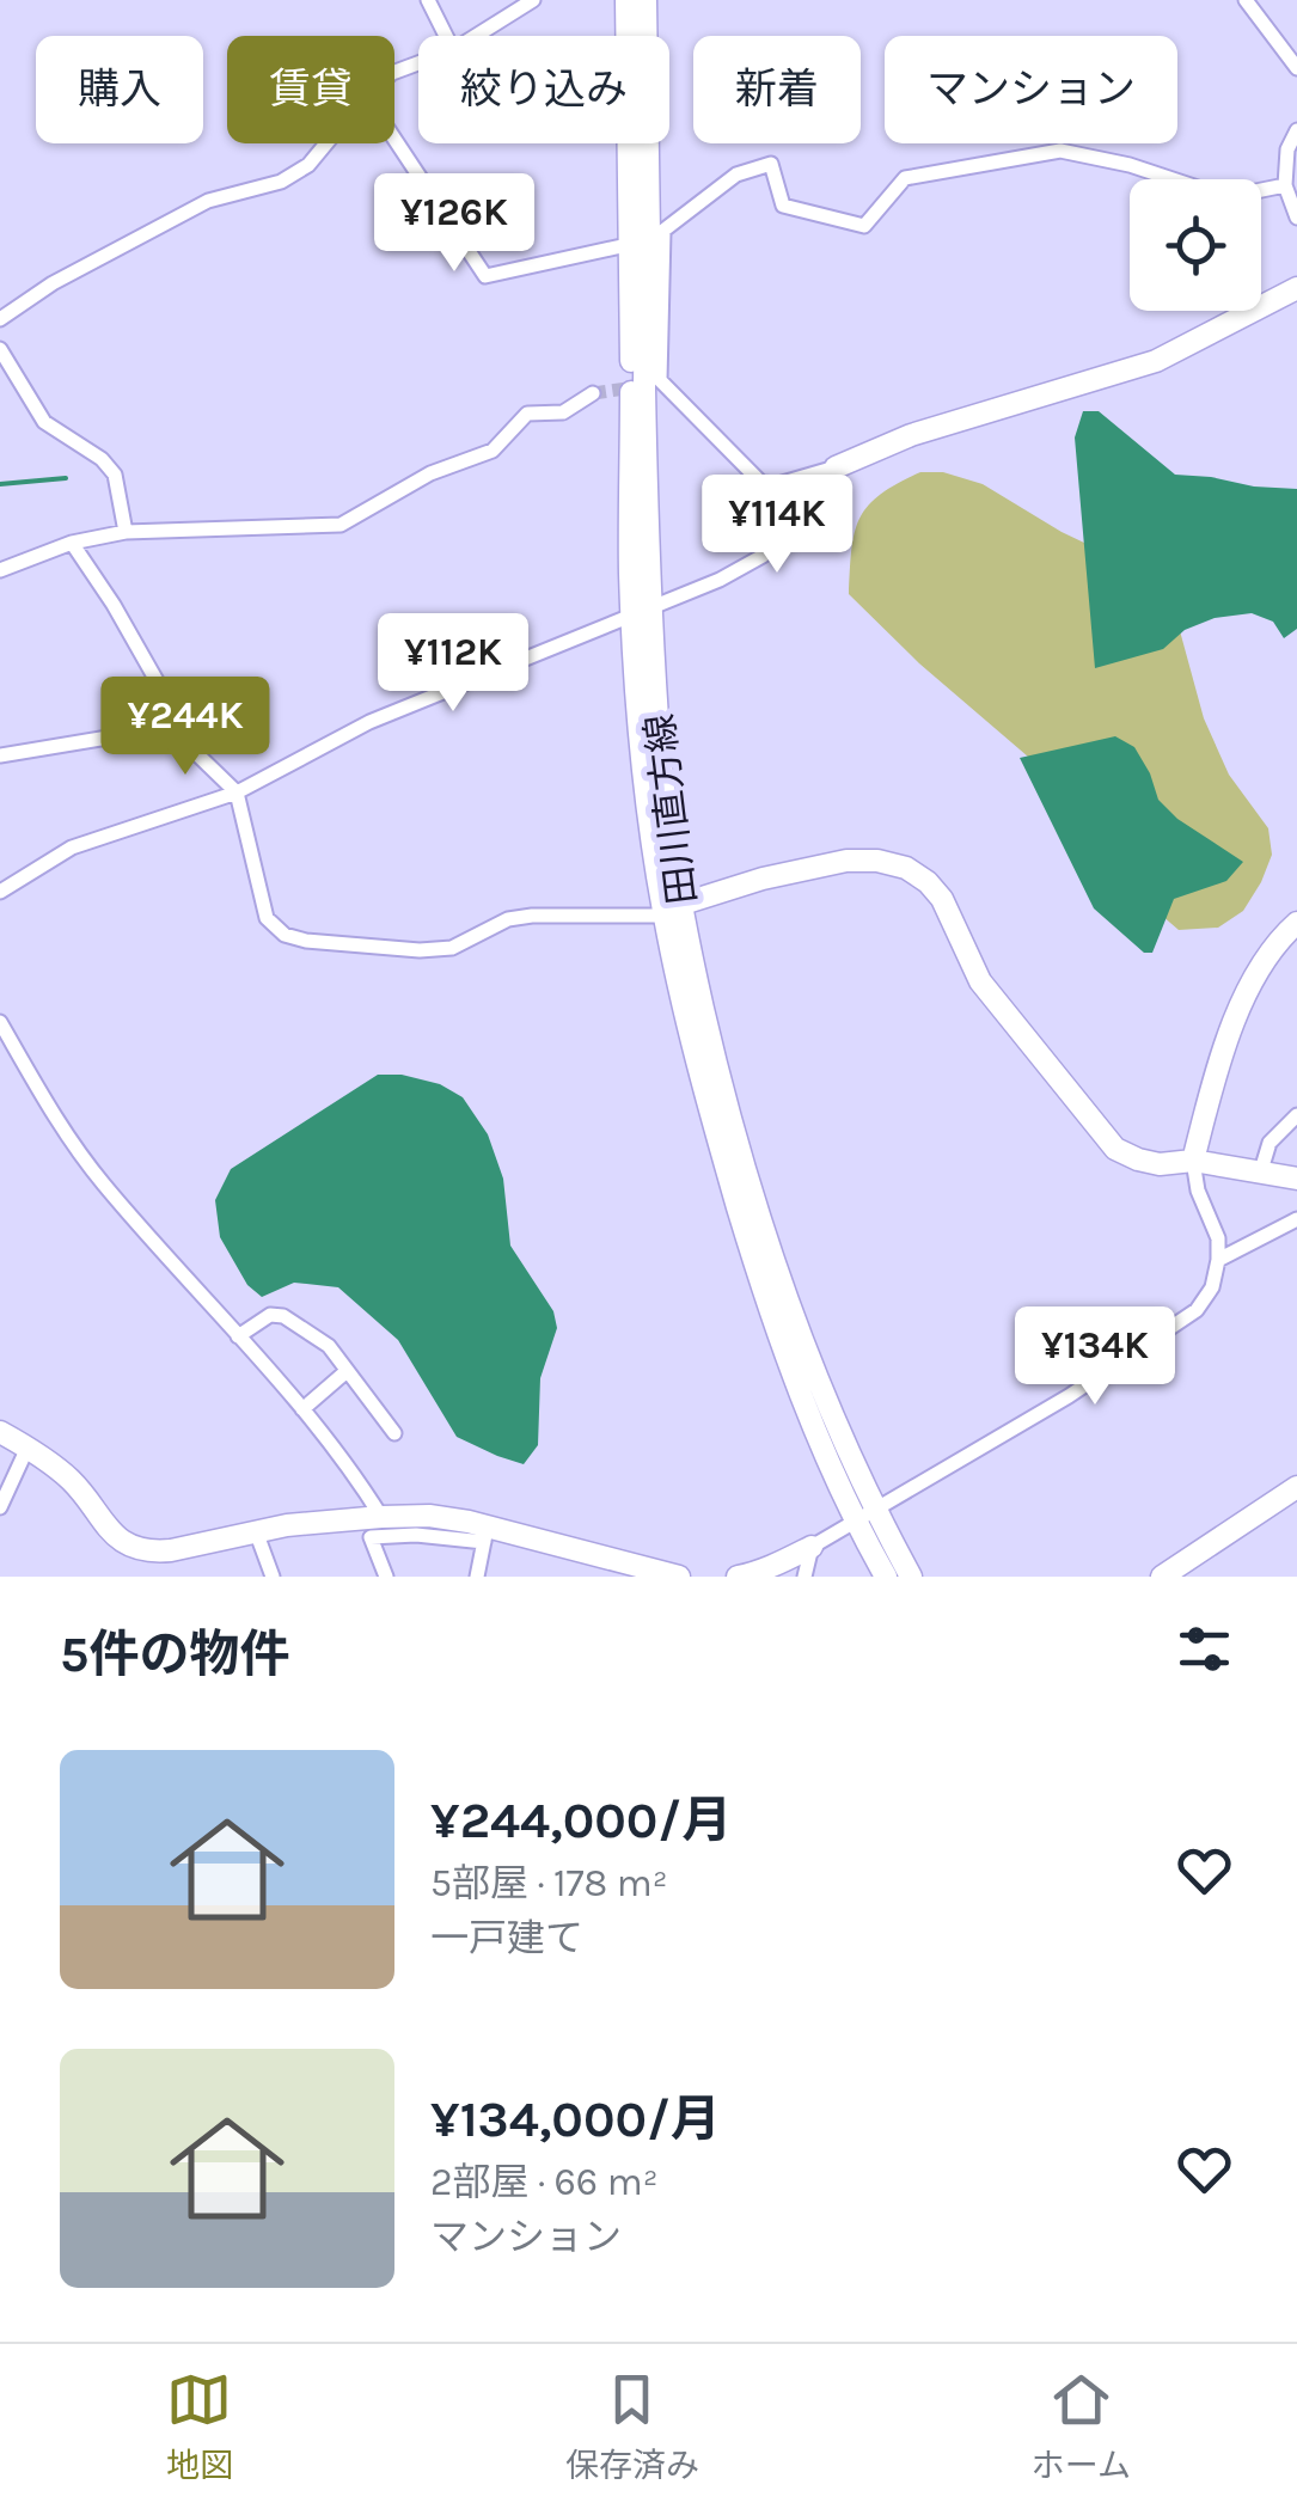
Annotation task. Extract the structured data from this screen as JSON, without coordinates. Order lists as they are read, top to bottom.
{
  "streets": {
    "main road": ["田川直方線"]
  },
  "page": {
    "chip": [
      "購入",
      "賃貸",
      "絞り込み",
      "新着",
      "マンション"
    ],
    "price": [
      "¥126K",
      "¥114K",
      "¥112K",
      "¥244K",
      "¥134K"
    ],
    "heading": "5件の物件",
    "list": [
      {
        "name": "¥244,000/月",
        "note": "5部屋 · 178 m² · 一戸建て"
      },
      {
        "name": "¥134,000/月",
        "note": "2部屋 · 66 m² · マンション"
      }
    ],
    "tabs": ["地図", "保存済み", "ホーム"]
  }
}
